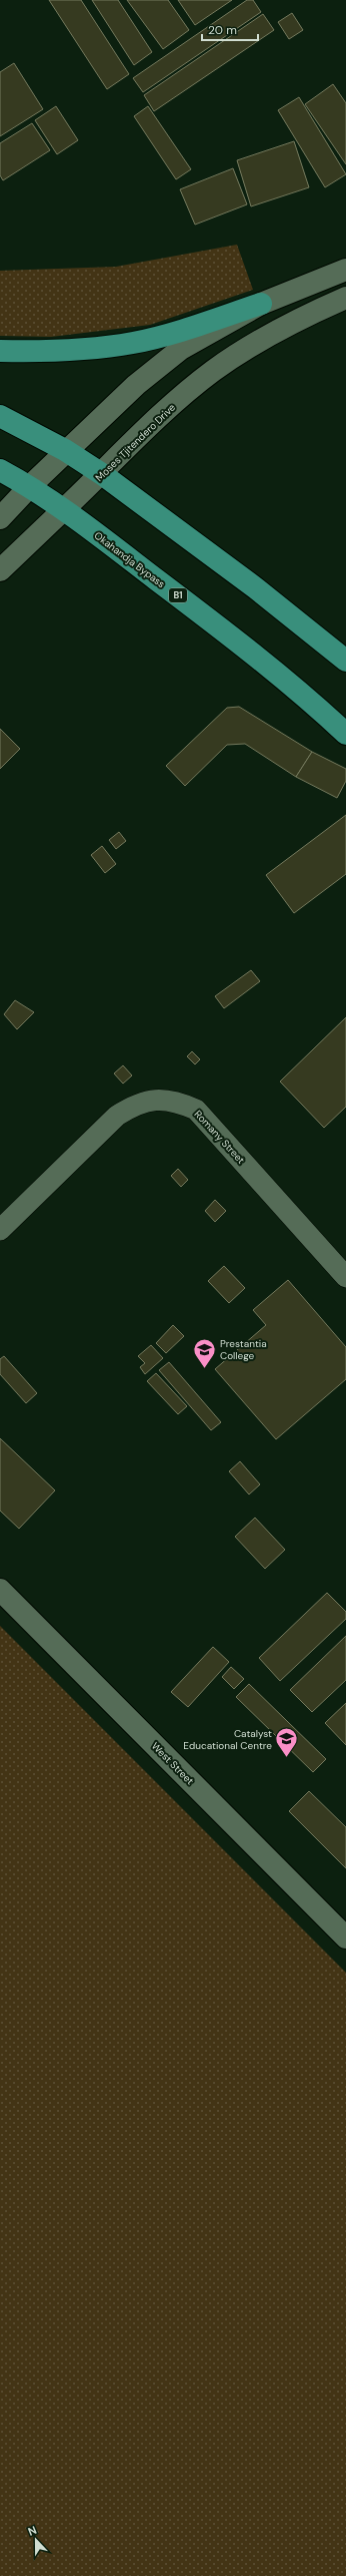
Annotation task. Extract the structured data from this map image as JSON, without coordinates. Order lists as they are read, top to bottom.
{
  "streets": {
    "highway": ["Okahandja Bypass", "B1"],
    "main road": ["Moses Tjitendero Drive", "West Street"],
    "street": ["Romany Street"]
  },
  "crossings": [
    ["Moses Tjitendero Drive", "Okahandja Bypass"]
  ],
  "places": {
    "school or university": ["Prestantia College", "Catalyst Educational Centre"]
  },
  "scale_bar": "20 m",
  "north": "top"
}
